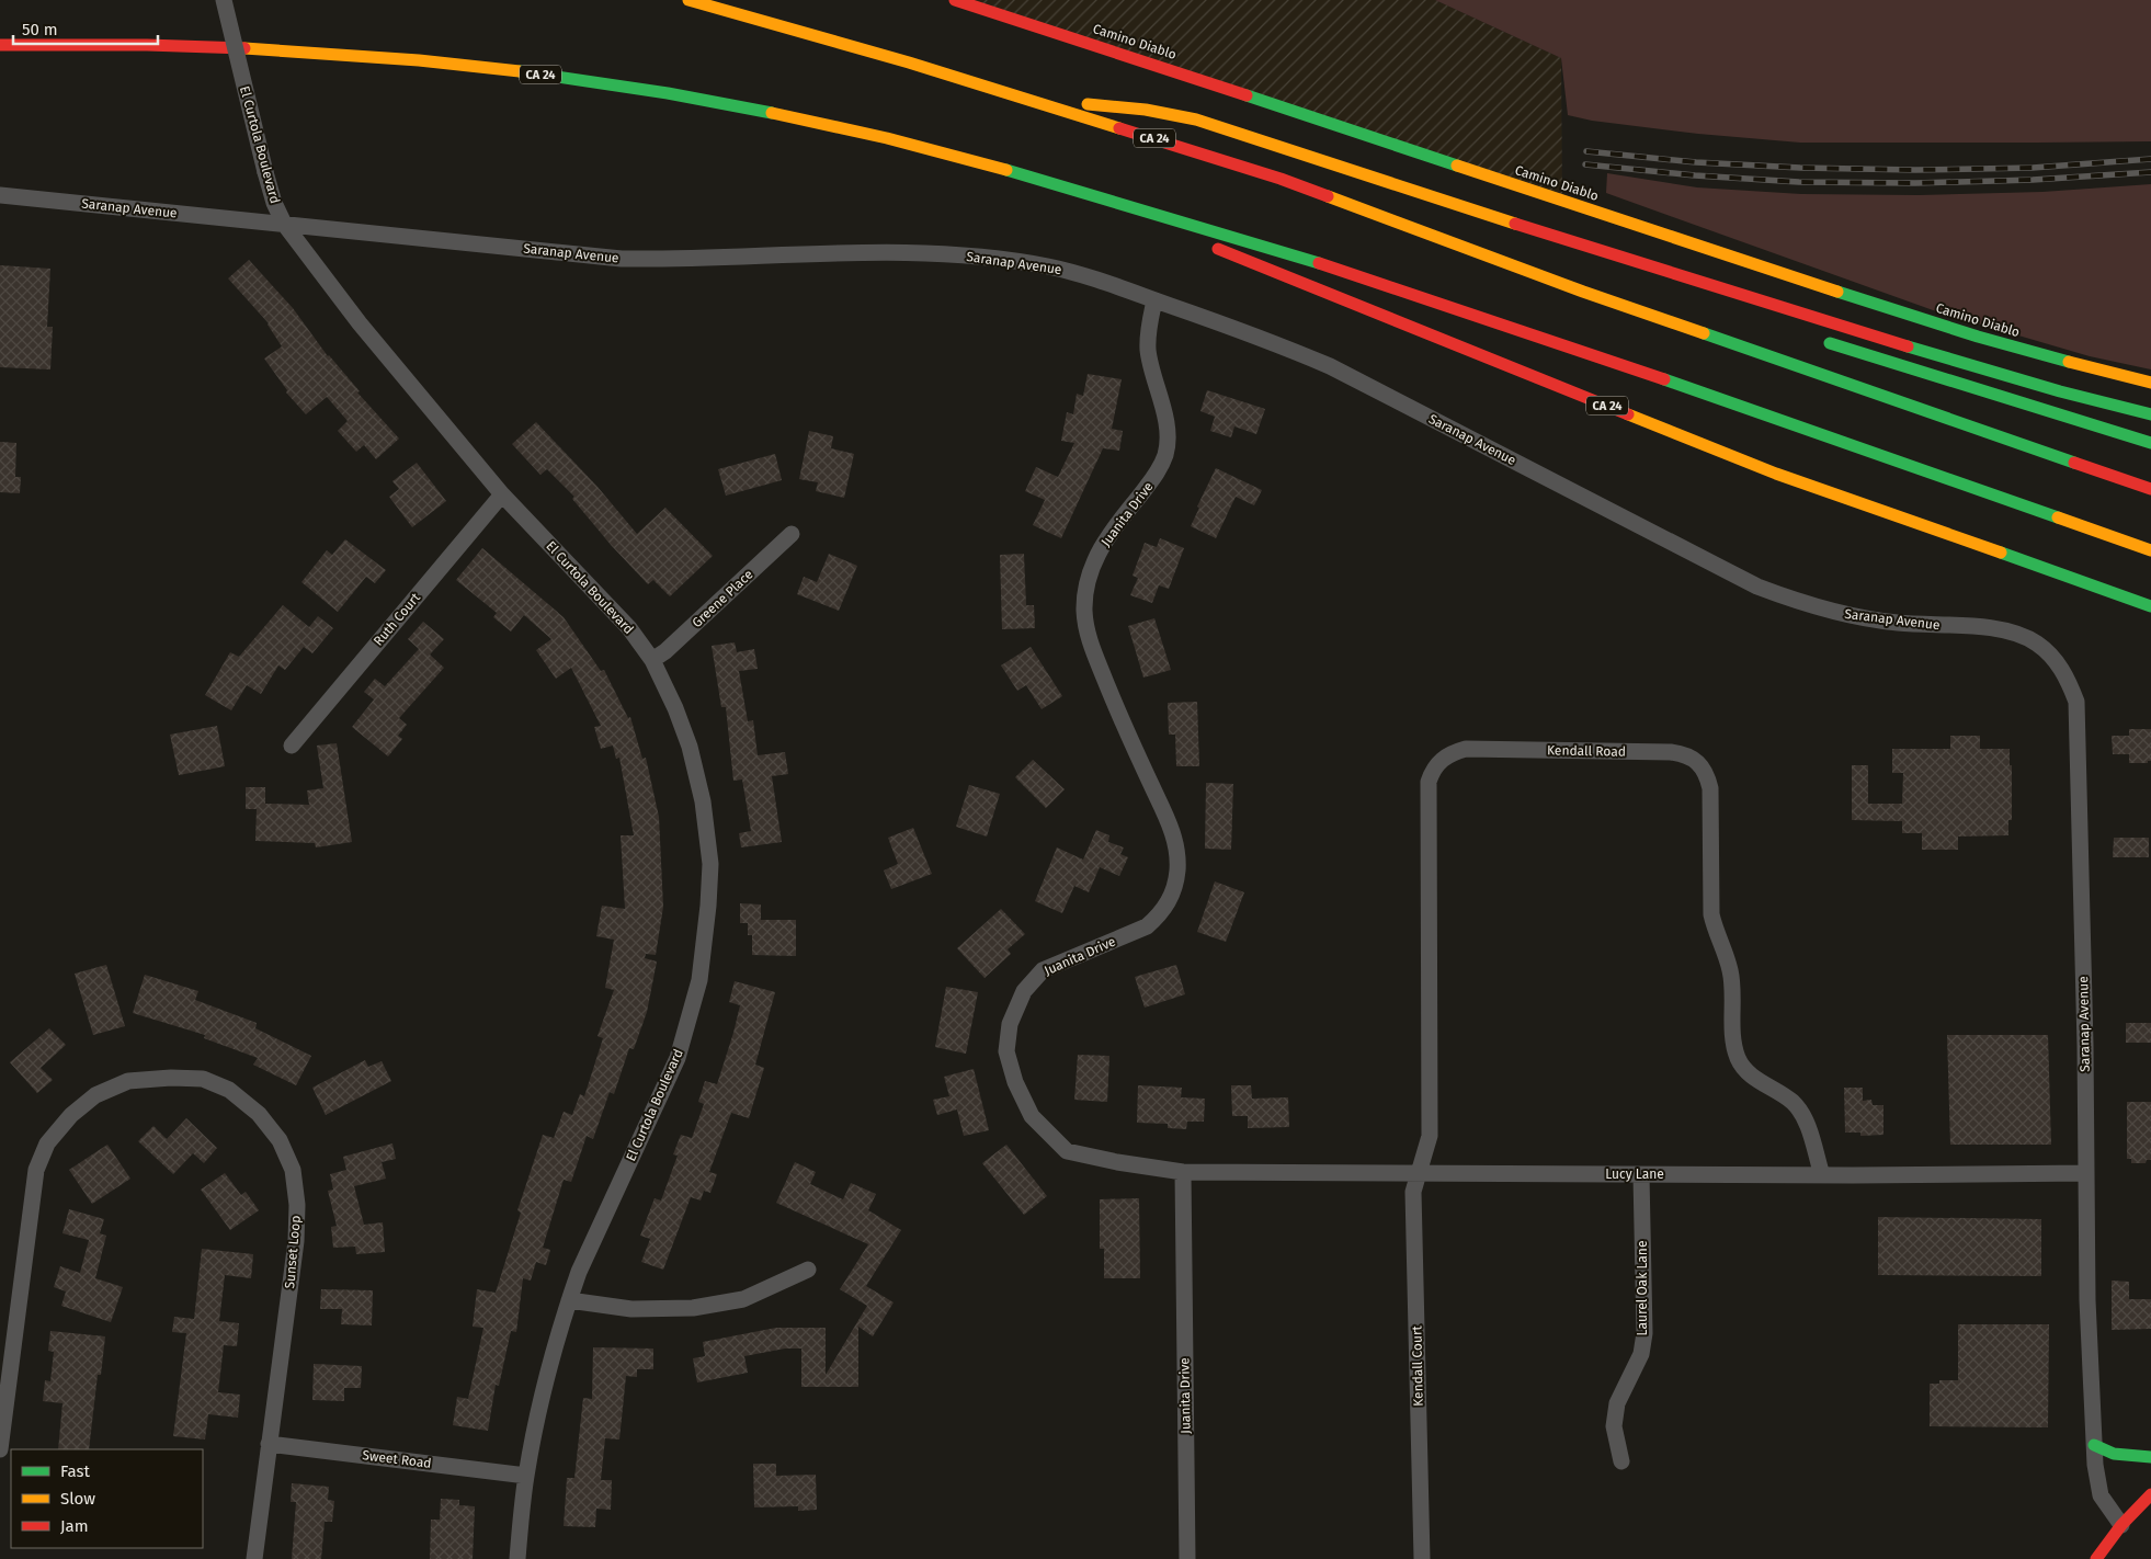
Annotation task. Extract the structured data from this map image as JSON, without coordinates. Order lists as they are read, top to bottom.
{
  "streets": {
    "main road": ["Camino Diablo", "CA 24"],
    "street": [
      "El Curtola Boulevard",
      "Saranap Avenue",
      "Juanita Drive",
      "Greene Place",
      "Ruth Court",
      "Kendall Road",
      "Lucy Lane",
      "Sunset Loop",
      "Laurel Oak Lane",
      "Kendall Court",
      "Sweet Road"
    ]
  },
  "crossings": [
    ["El Curtola Boulevard", "Saranap Avenue"],
    ["El Curtola Boulevard", "Greene Place"],
    ["El Curtola Boulevard", "Ruth Court"],
    ["El Curtola Boulevard", "Sweet Road"],
    ["Saranap Avenue", "Juanita Drive"],
    ["Saranap Avenue", "Lucy Lane"],
    ["Juanita Drive", "Lucy Lane"],
    ["Kendall Road", "Lucy Lane"],
    ["Kendall Road", "Kendall Court"],
    ["Lucy Lane", "Laurel Oak Lane"],
    ["Lucy Lane", "Kendall Court"],
    ["Sunset Loop", "Sweet Road"]
  ],
  "legend": ["Fast", "Slow", "Jam"],
  "scale_bar": "50 m"
}
